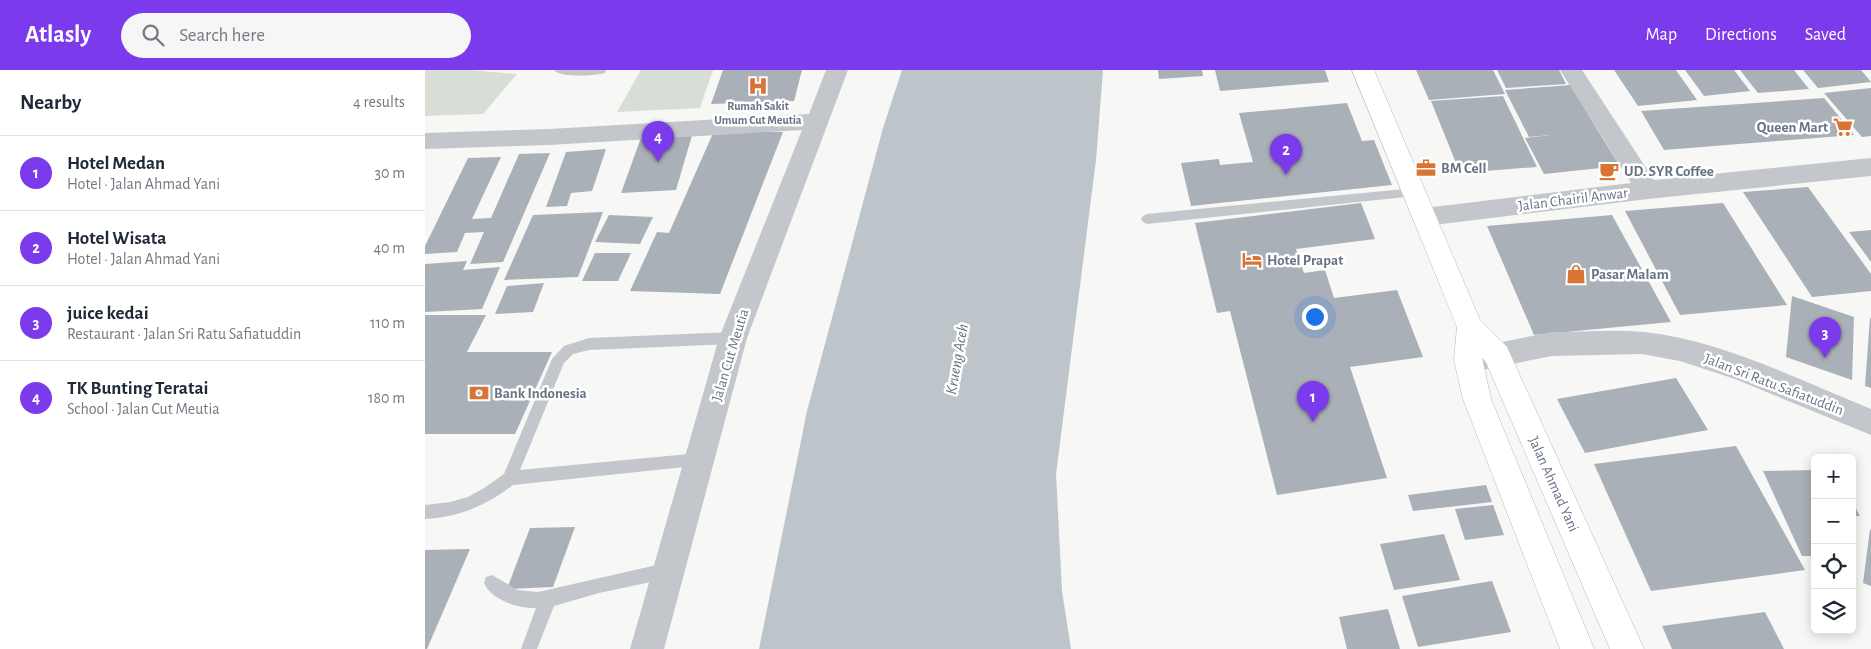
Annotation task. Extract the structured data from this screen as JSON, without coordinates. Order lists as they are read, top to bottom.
{
  "streets": {
    "main road": ["Jalan Ahmad Yani"],
    "street": ["Jalan Chairil Anwar", "Jalan Cut Meutia", "Jalan Sri Ratu Safiatuddin"]
  },
  "crossings": [
    ["Jalan Chairil Anwar", "Jalan Ahmad Yani"],
    ["Jalan Sri Ratu Safiatuddin", "Jalan Ahmad Yani"]
  ],
  "water": ["Krueng Aceh"],
  "places": {
    "hospital": ["Rumah Sakit Umum Cut Meutia"],
    "supermarket": ["Queen Mart"],
    "office": ["BM Cell"],
    "cafe": ["UD. SYR Coffee"],
    "hotel": ["Hotel Prapat"],
    "shop": ["Pasar Malam"],
    "bank": ["Bank Indonesia"]
  },
  "page": {
    "header": "Atlasly",
    "search": "Search here",
    "nav": ["Map", "Directions", "Saved"],
    "heading": ["Nearby", "4 results"],
    "pins": [
      "4",
      "2",
      "3",
      "1"
    ],
    "list": [
      {
        "mark": "1",
        "name": "Hotel Medan",
        "note": "Hotel · Jalan Ahmad Yani",
        "value": "30 m"
      },
      {
        "mark": "2",
        "name": "Hotel Wisata",
        "note": "Hotel · Jalan Ahmad Yani",
        "value": "40 m"
      },
      {
        "mark": "3",
        "name": "juice kedai",
        "note": "Restaurant · Jalan Sri Ratu Safiatuddin",
        "value": "110 m"
      },
      {
        "mark": "4",
        "name": "TK Bunting Teratai",
        "note": "School · Jalan Cut Meutia",
        "value": "180 m"
      }
    ],
    "map_buttons": ["+", "−"]
  }
}
